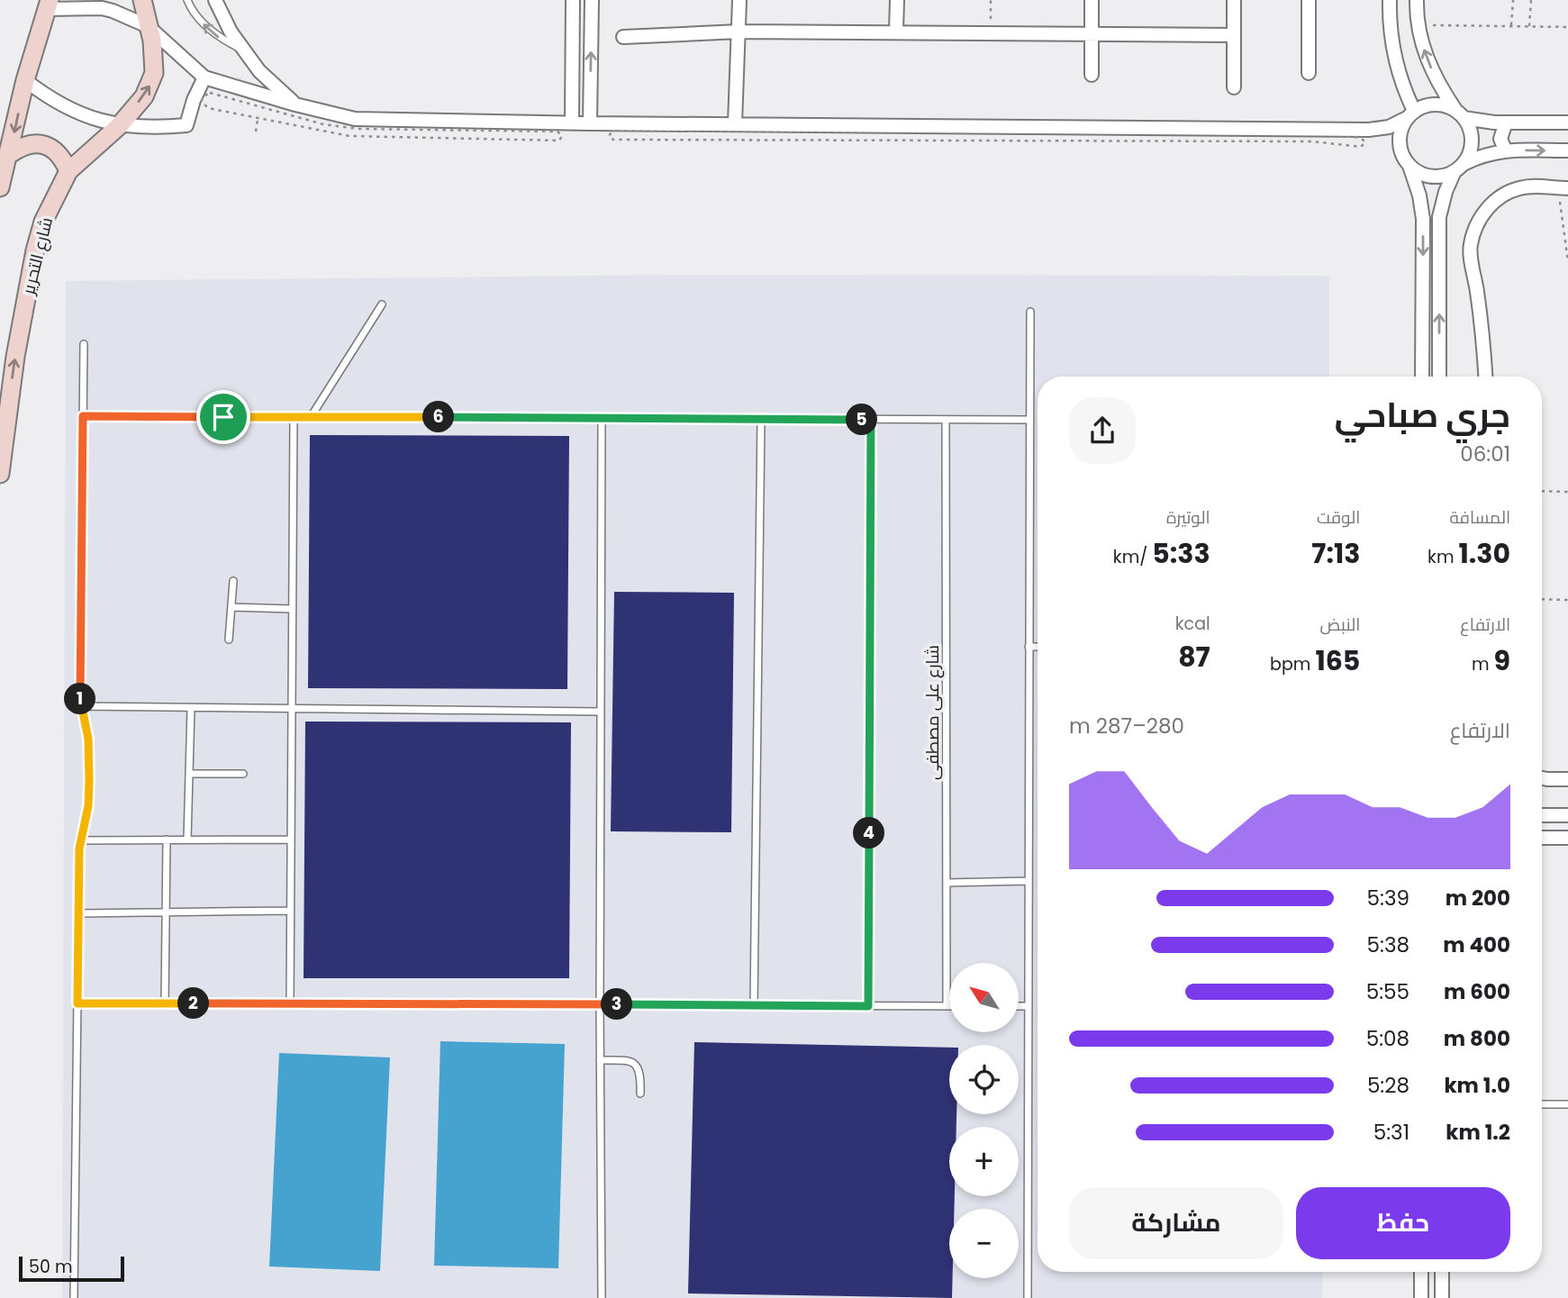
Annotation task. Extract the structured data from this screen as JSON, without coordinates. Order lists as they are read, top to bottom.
{
  "streets": {
    "street": ["شارع التحرير"],
    "lane": ["شارع على مصطفى"]
  },
  "one_way": ["شارع التحرير"],
  "scale_bar": "50 m",
  "north": "top left",
  "page": {
    "heading": ["جري صباحي", "06:01"],
    "pins": [
      "6",
      "5",
      "1",
      "4",
      "2",
      "3"
    ],
    "stats": [
      ["المسافة", "1.30 km"],
      ["الوقت", "7:13"],
      ["الوتيرة", "5:33 /km"],
      ["الارتفاع", "9 m"],
      ["النبض", "165 bpm"],
      ["kcal", "87"]
    ],
    "chart": ["الارتفاع", "280–287 m"],
    "list": [
      {
        "name": "200 m",
        "note": "5:39"
      },
      {
        "name": "400 m",
        "note": "5:38"
      },
      {
        "name": "600 m",
        "note": "5:55"
      },
      {
        "name": "800 m",
        "note": "5:08"
      },
      {
        "name": "1.0 km",
        "note": "5:28"
      },
      {
        "name": "1.2 km",
        "note": "5:31"
      }
    ],
    "map_buttons": ["+", "−"],
    "buttons": ["حفظ", "مشاركة"],
    "scale": "50 m"
  }
}
